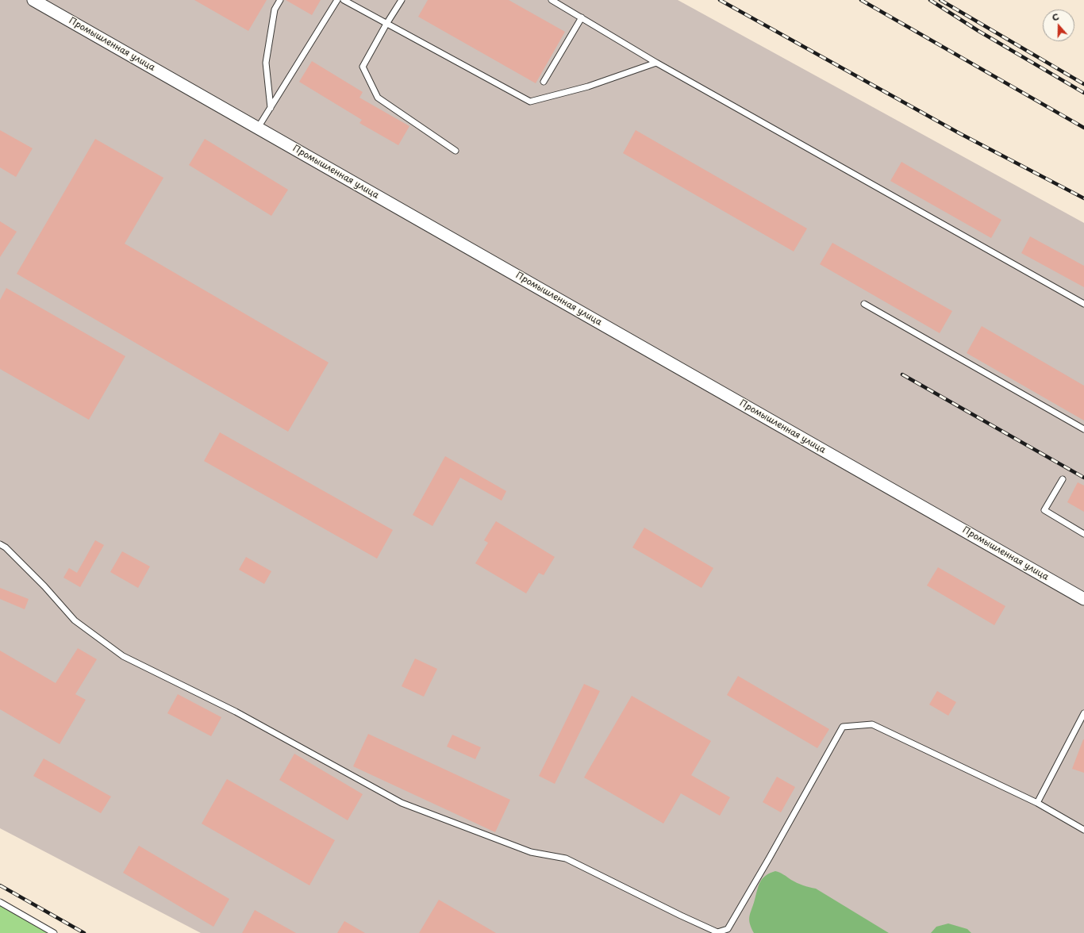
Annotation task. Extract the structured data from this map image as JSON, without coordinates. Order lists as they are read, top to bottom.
{
  "streets": {
    "street": ["Промышленная улица"]
  },
  "north": "top"
}
